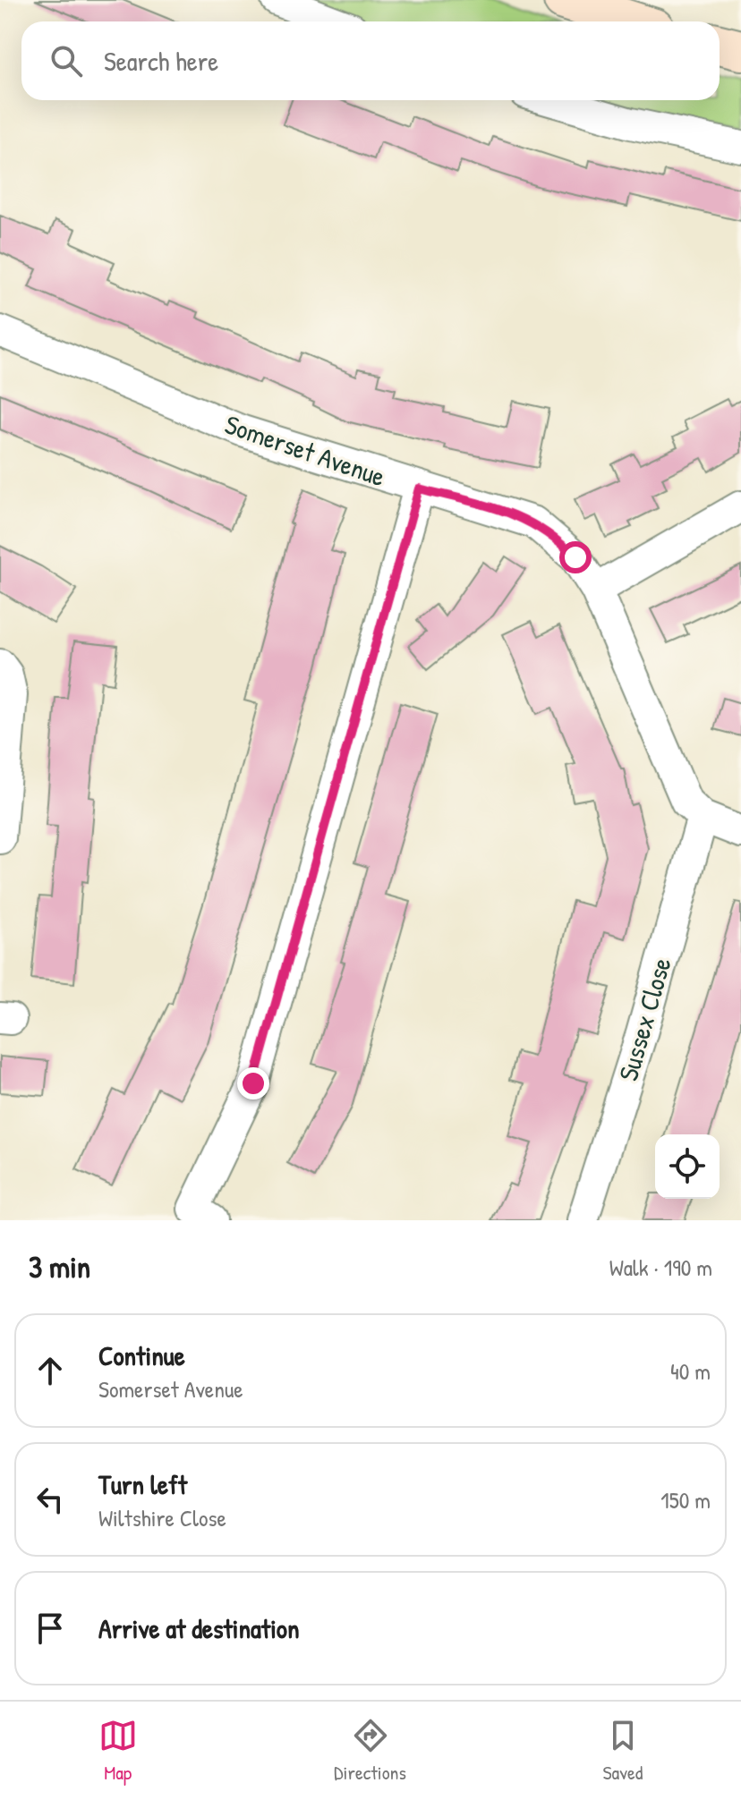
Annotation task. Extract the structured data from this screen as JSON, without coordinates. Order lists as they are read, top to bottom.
{
  "streets": {
    "street": ["Somerset Avenue", "Sussex Close"]
  },
  "crossings": [
    ["Somerset Avenue", "Sussex Close"]
  ],
  "page": {
    "search": "Search here",
    "heading": ["3 min", "Walk · 190 m"],
    "list": [
      ["Continue", "Somerset Avenue", "40 m"],
      ["Turn left", "Wiltshire Close", "150 m"],
      "Arrive at destination"
    ],
    "nav": ["Map", "Directions", "Saved"]
  }
}
